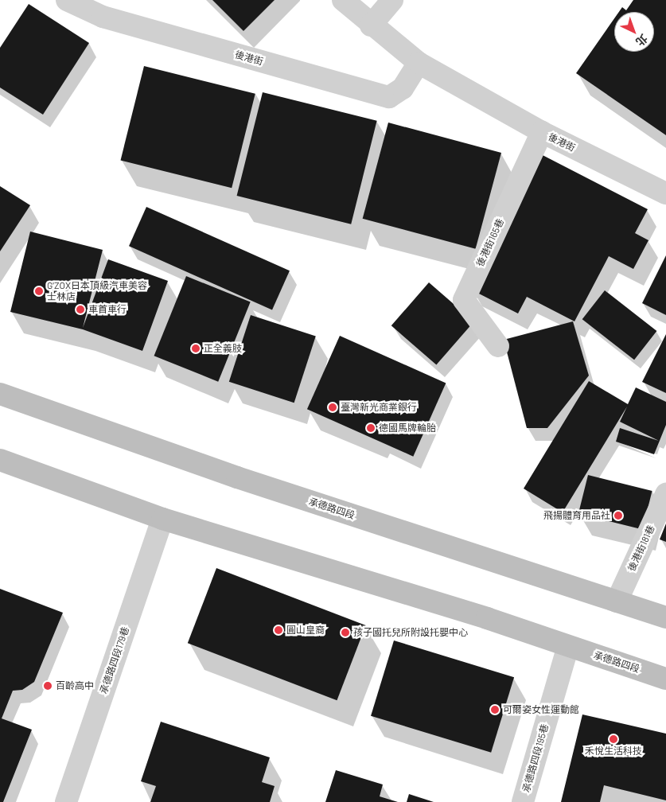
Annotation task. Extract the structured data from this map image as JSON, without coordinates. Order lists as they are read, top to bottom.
{
  "streets": {
    "main road": ["承德路四段"],
    "street": [
      "後港街",
      "後港街165巷",
      "後港街181巷",
      "承德路四段179巷",
      "承德路四段195巷"
    ]
  },
  "crossings": [
    ["後港街", "後港街165巷"],
    ["承德路四段", "後港街181巷"],
    ["承德路四段", "承德路四段179巷"],
    ["承德路四段", "承德路四段195巷"]
  ],
  "places": [
    "G'ZOX日本頂級汽車美容 士林店",
    "車首車行",
    "正全義肢",
    "臺灣新光商業銀行",
    "德國馬牌輪胎",
    "飛揚體育用品社",
    "圓山皇裔",
    "孩子國托兒所附設托嬰中心",
    "百齡高中",
    "可爾姿女性運動館",
    "禾悅生活科技"
  ],
  "north": "bottom right"
}
